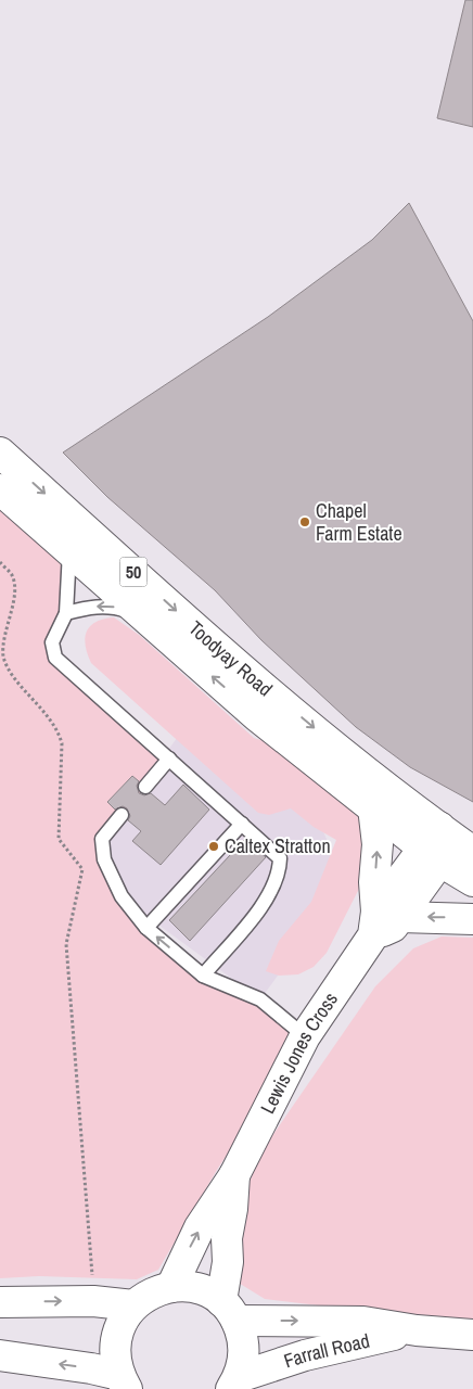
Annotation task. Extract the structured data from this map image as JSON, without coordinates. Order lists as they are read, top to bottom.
{
  "streets": {
    "main road": [
      "50",
      "Toodyay Road",
      "Lewis Jones Cross",
      "Farrall Road"
    ]
  },
  "crossings": [
    ["Toodyay Road", "Lewis Jones Cross"],
    ["Lewis Jones Cross", "Farrall Road"]
  ],
  "places": ["Chapel Farm Estate", "Caltex Stratton"]
}
